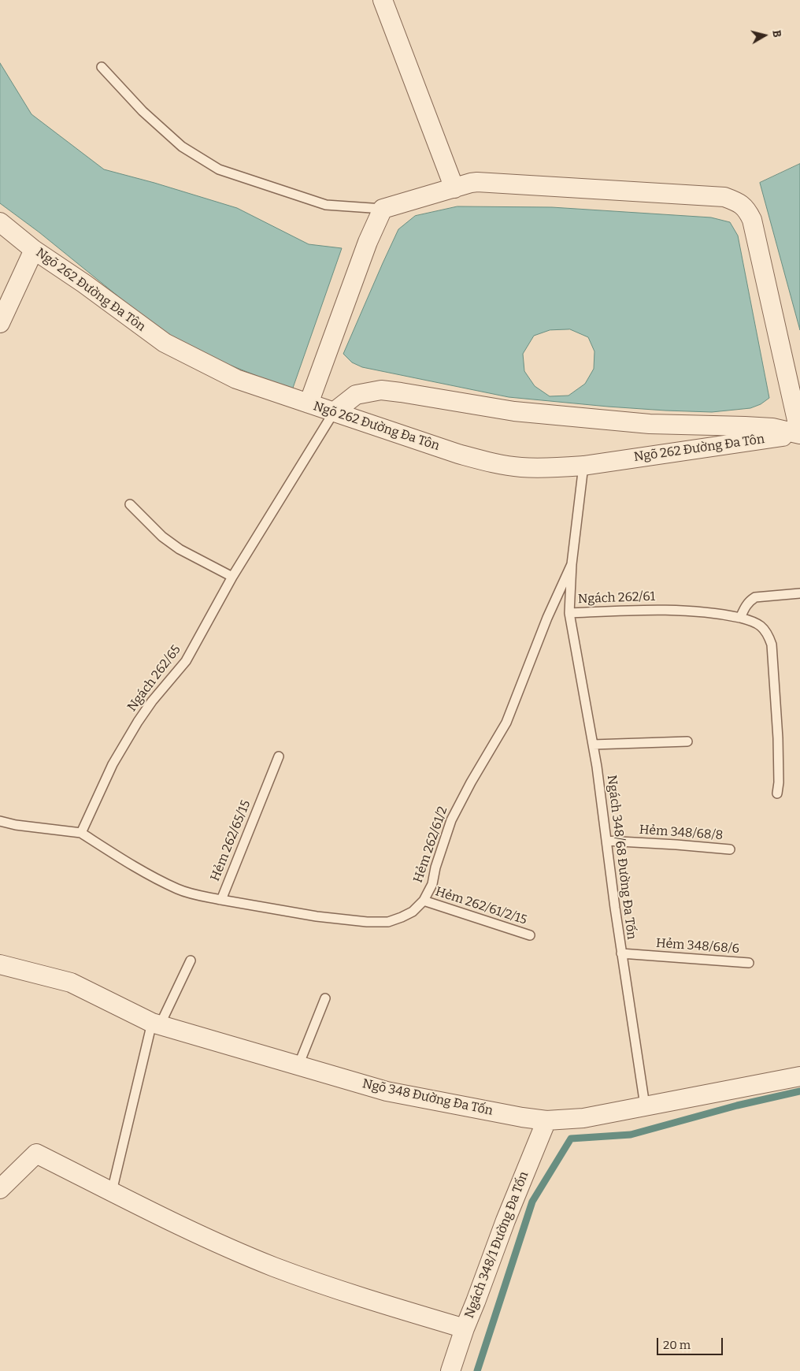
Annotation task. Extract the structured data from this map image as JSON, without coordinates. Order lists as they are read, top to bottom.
{
  "streets": {
    "street": ["Ngõ 262 Đường Đa Tôn", "Ngõ 348 Đường Đa Tốn", "Ngách 348/1 Đường Đa Tốn"],
    "lane": [
      "Ngách 262/61",
      "Ngách 262/65",
      "Hẻm 348/68/8",
      "Hẻm 262/65/15",
      "Hẻm 262/61/2",
      "Ngách 348/68 Đường Đa Tốn",
      "Hẻm 262/61/2/15",
      "Hẻm 348/68/6"
    ]
  },
  "crossings": [
    ["Ngõ 262 Đường Đa Tôn", "Ngách 262/61"],
    ["Ngõ 262 Đường Đa Tôn", "Ngách 262/65"],
    ["Ngách 262/61", "Hẻm 262/61/2"],
    ["Ngách 262/61", "Ngách 348/68 Đường Đa Tốn"],
    ["Ngách 262/65", "Hẻm 262/65/15"],
    ["Hẻm 348/68/8", "Ngách 348/68 Đường Đa Tốn"],
    ["Hẻm 262/65/15", "Hẻm 262/61/2"],
    ["Hẻm 262/61/2", "Hẻm 262/61/2/15"],
    ["Ngách 348/68 Đường Đa Tốn", "Hẻm 348/68/6"],
    ["Ngách 348/68 Đường Đa Tốn", "Ngõ 348 Đường Đa Tốn"],
    ["Ngõ 348 Đường Đa Tốn", "Ngách 348/1 Đường Đa Tốn"]
  ],
  "scale_bar": "20 m",
  "north": "right"
}
